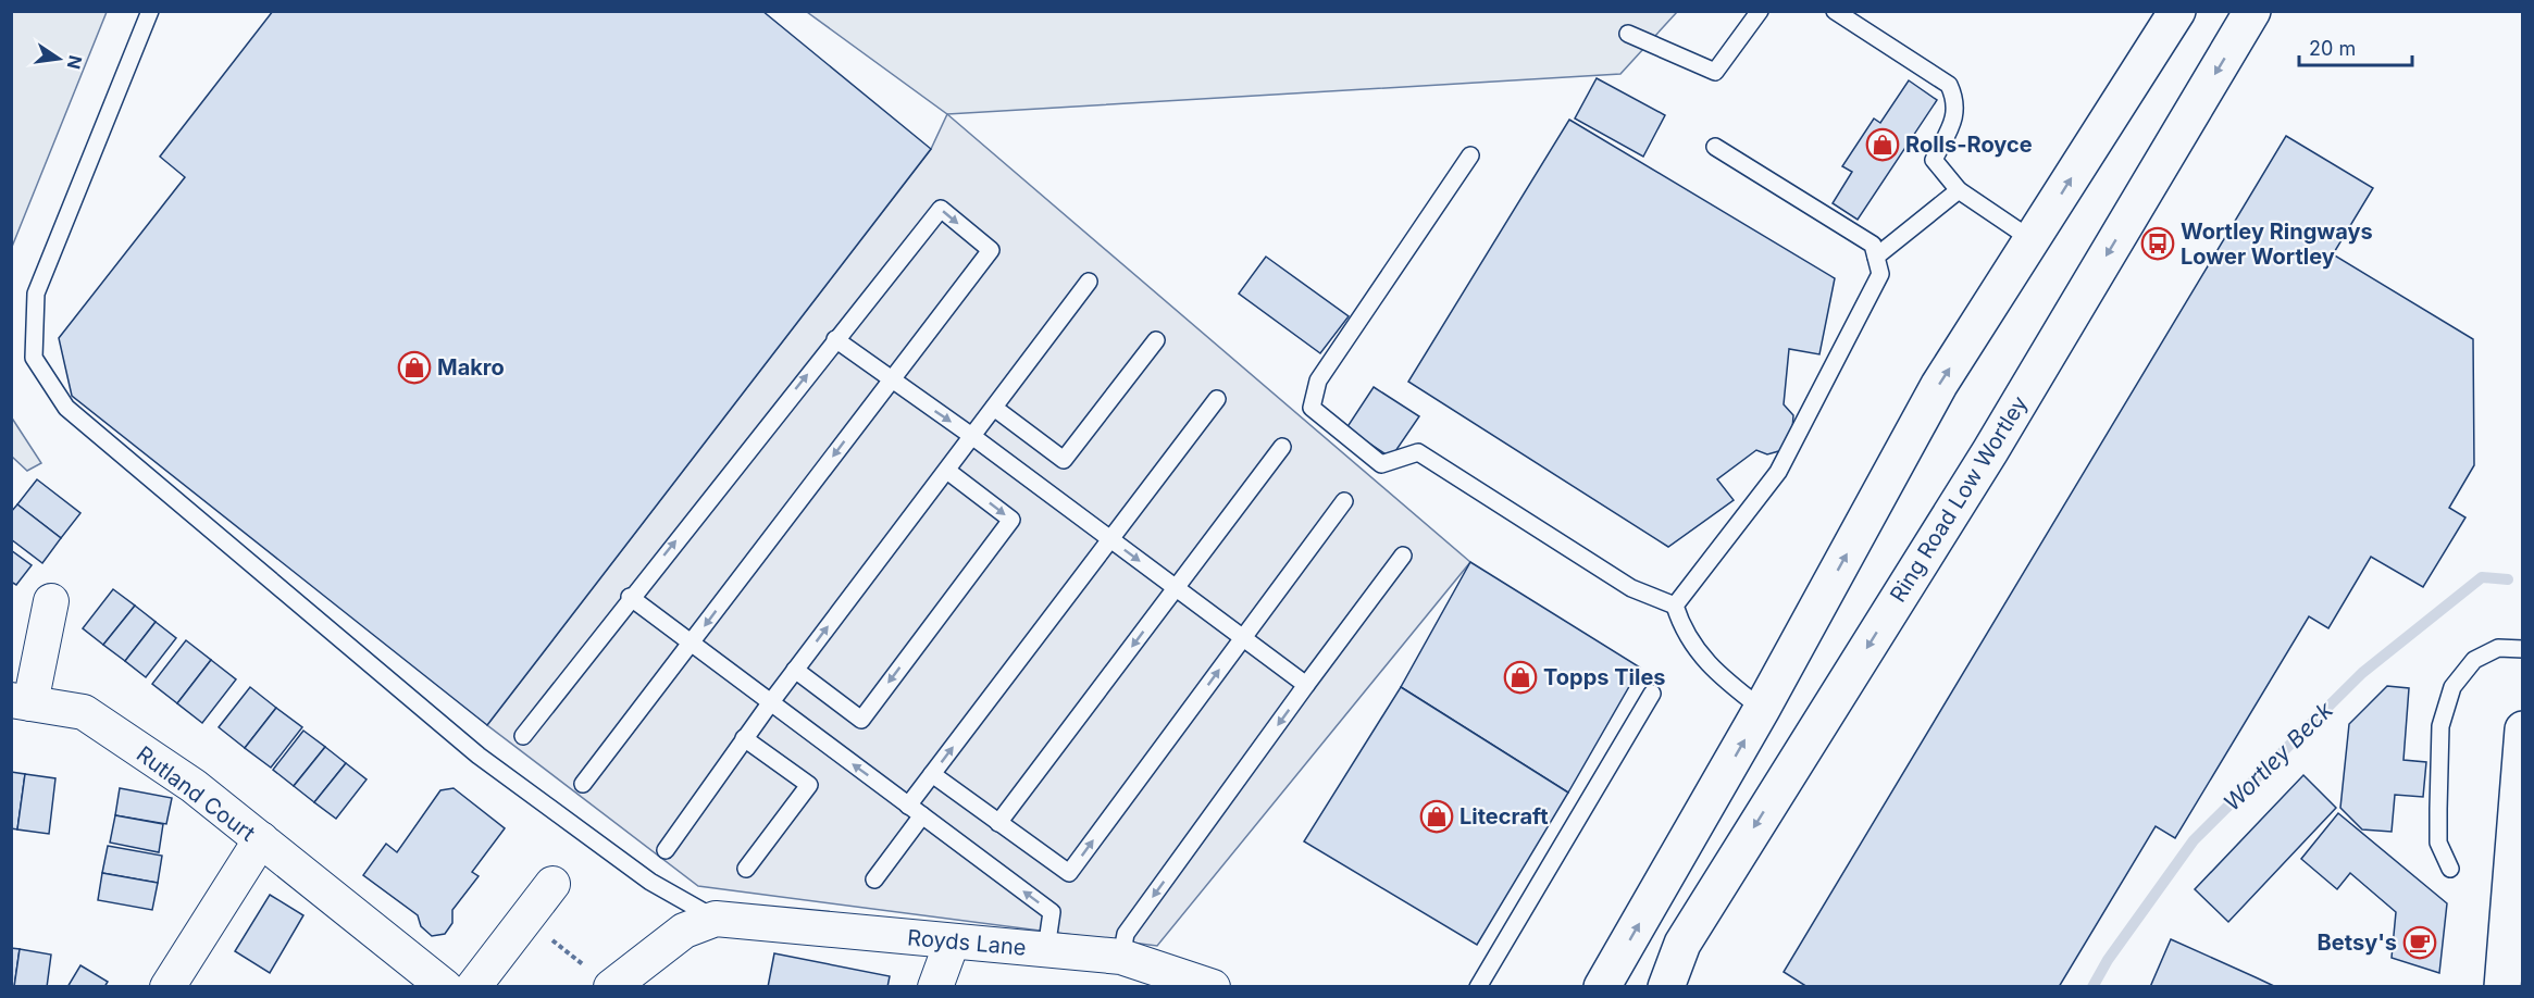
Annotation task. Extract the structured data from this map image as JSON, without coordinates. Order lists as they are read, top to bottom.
{
  "streets": {
    "main road": ["Ring Road Low Wortley"],
    "street": ["Rutland Court", "Royds Lane"]
  },
  "water": ["Wortley Beck"],
  "places": {
    "shop": [
      "Rolls-Royce",
      "Makro",
      "Topps Tiles",
      "Litecraft"
    ],
    "bus stop": ["Wortley Ringways Lower Wortley"],
    "cafe": ["Betsy's"]
  },
  "scale_bar": "20 m",
  "north": "right"
}
